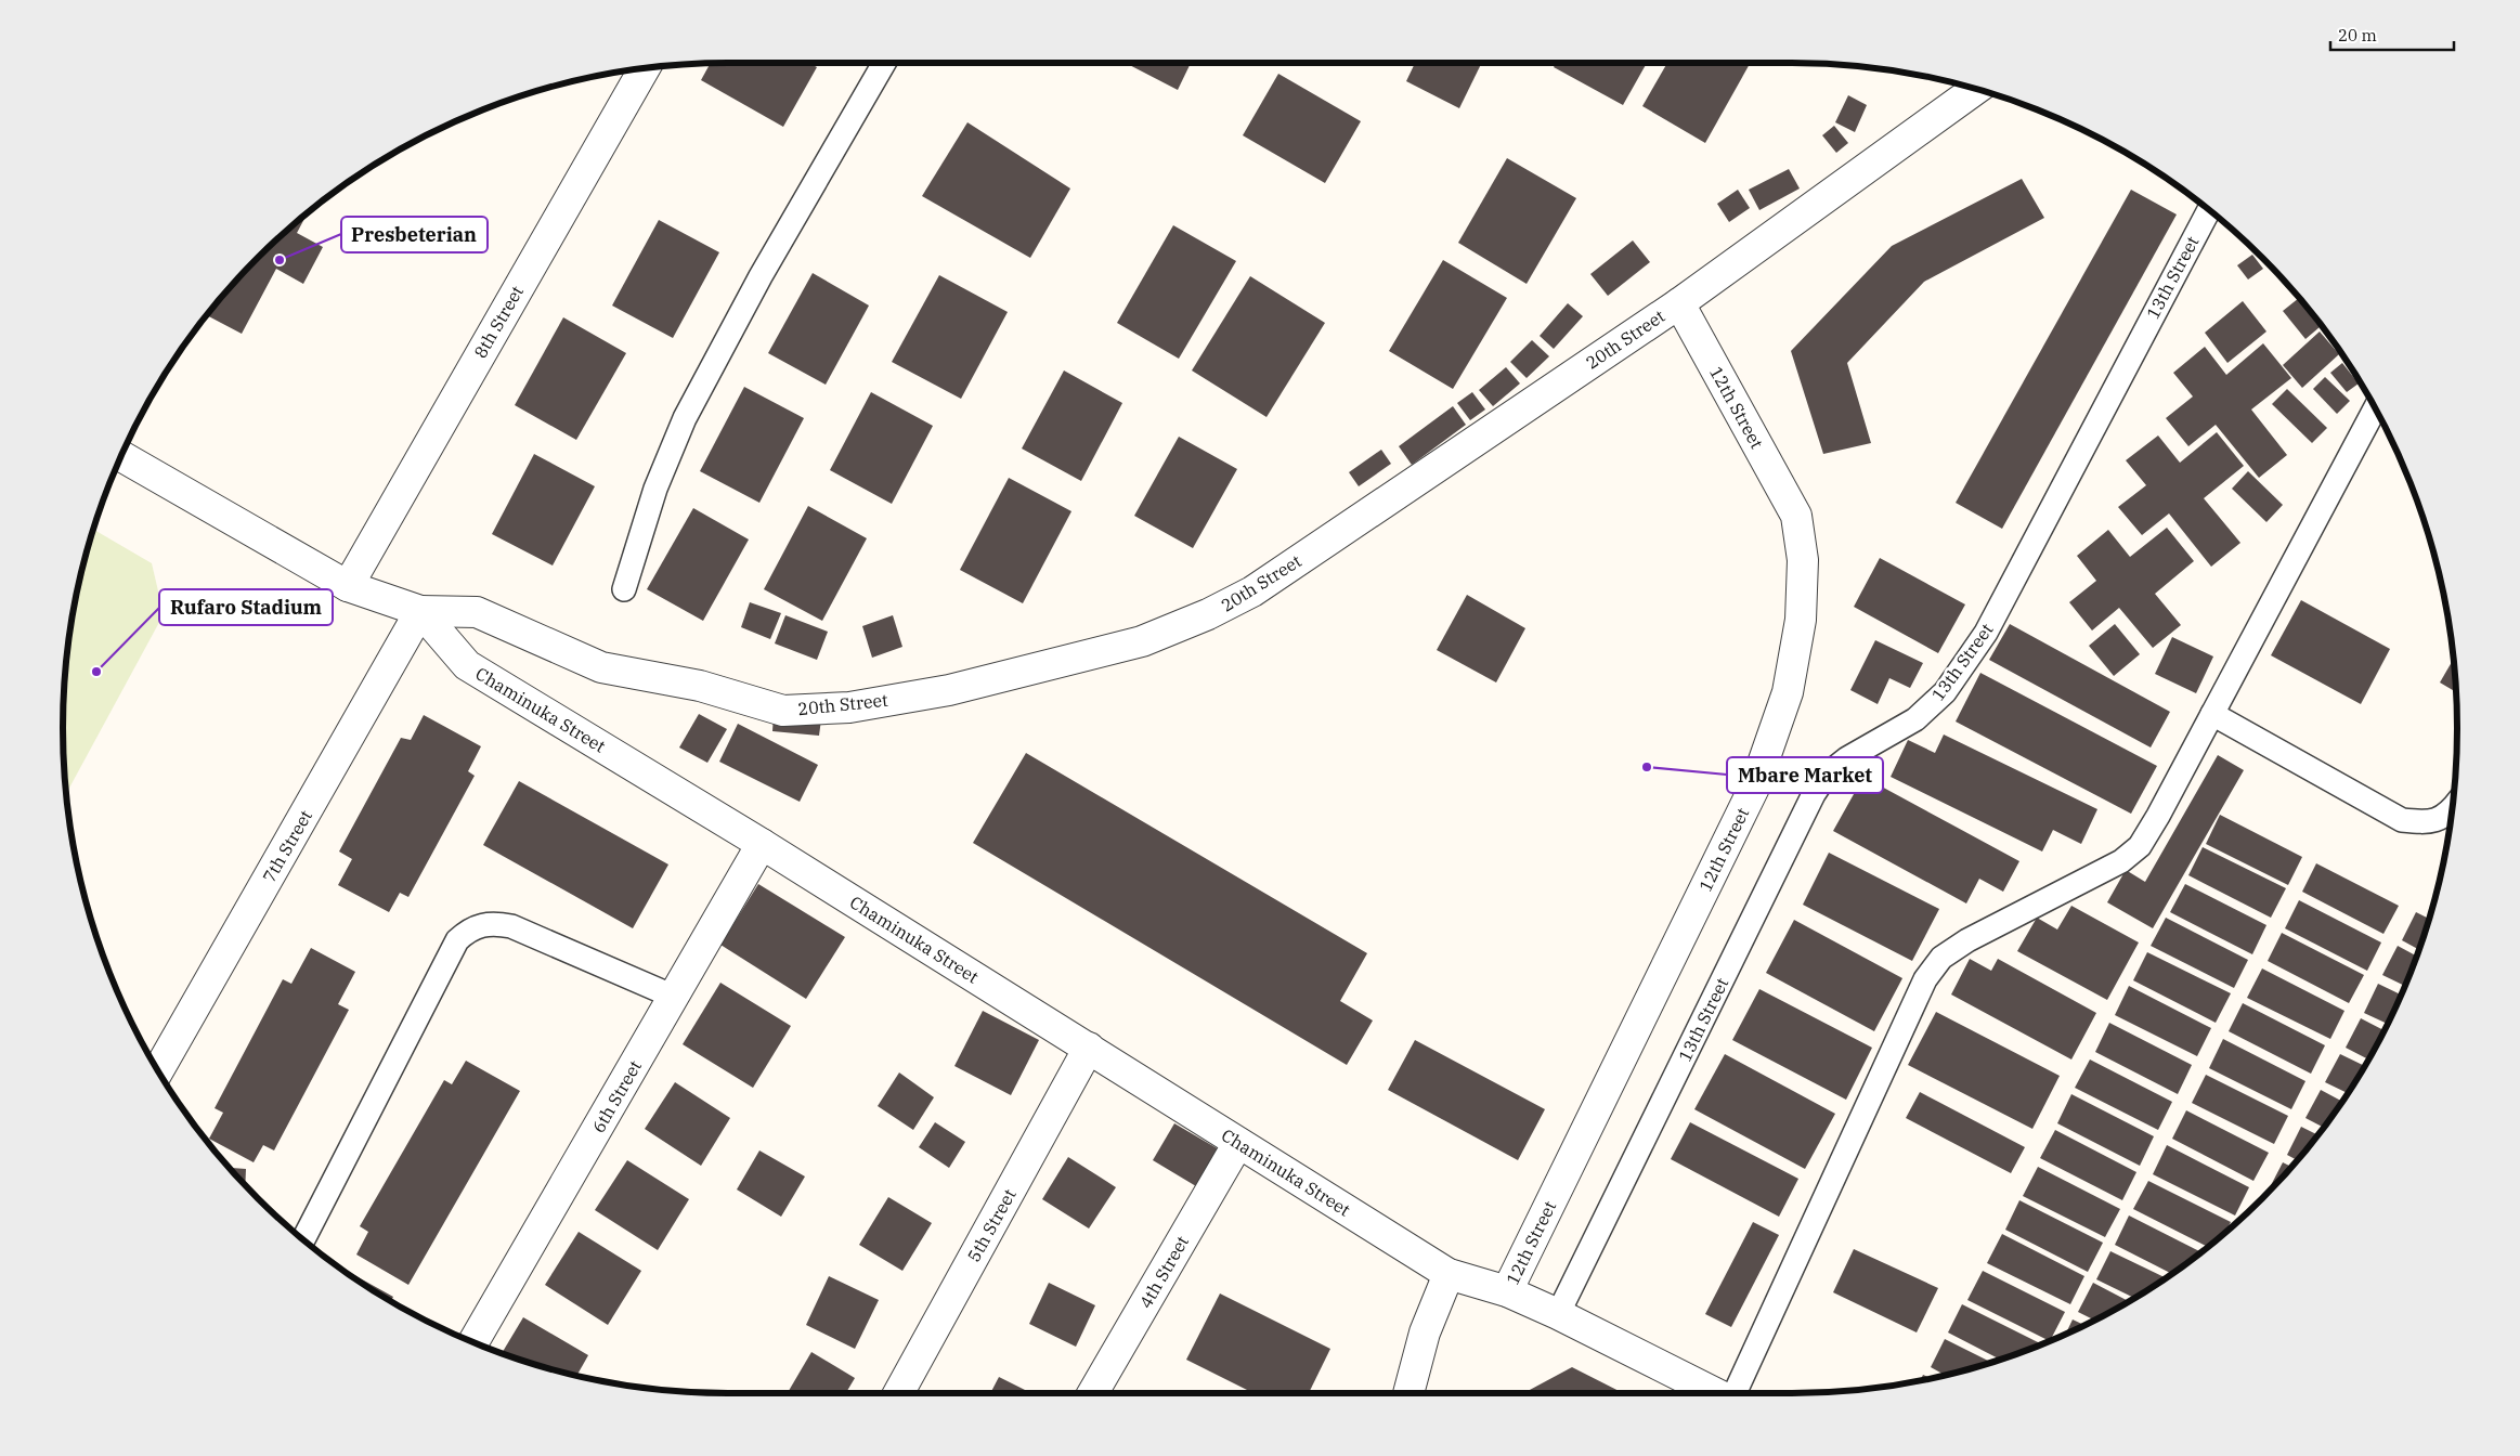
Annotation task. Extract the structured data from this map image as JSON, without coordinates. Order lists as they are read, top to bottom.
{
  "streets": {
    "street": [
      "8th Street",
      "20th Street",
      "12th Street",
      "Chaminuka Street",
      "7th Street",
      "6th Street",
      "5th Street",
      "4th Street"
    ],
    "lane": ["13th Street"]
  },
  "crossings": [
    ["13th Street", "Chaminuka Street"],
    ["20th Street", "12th Street"],
    ["20th Street", "Chaminuka Street"],
    ["20th Street", "7th Street"],
    ["12th Street", "Chaminuka Street"],
    ["Chaminuka Street", "7th Street"],
    ["Chaminuka Street", "6th Street"],
    ["Chaminuka Street", "5th Street"],
    ["Chaminuka Street", "4th Street"]
  ],
  "places": ["Presbeterian", "Rufaro Stadium", "Mbare Market"],
  "scale_bar": "20 m"
}
